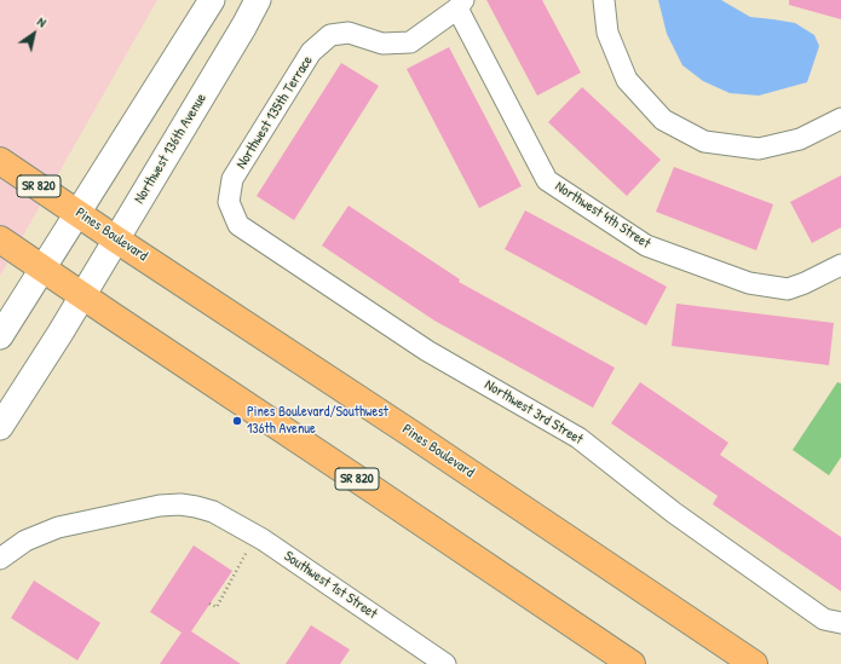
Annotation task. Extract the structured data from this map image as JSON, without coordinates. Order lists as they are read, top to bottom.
{
  "streets": {
    "highway": ["SR 820", "Pines Boulevard"],
    "street": [
      "Northwest 135th Terrace",
      "Northwest 136th Avenue",
      "Northwest 4th Street",
      "Northwest 3rd Street",
      "Southwest 1st Street"
    ]
  },
  "crossings": [
    ["Northwest 135th Terrace", "Northwest 4th Street"],
    ["Northwest 135th Terrace", "Northwest 3rd Street"],
    ["Northwest 136th Avenue", "SR 820"],
    ["Northwest 136th Avenue", "Pines Boulevard"]
  ],
  "places": ["Pines Boulevard/Southwest 136th Avenue"],
  "north": "top right"
}
